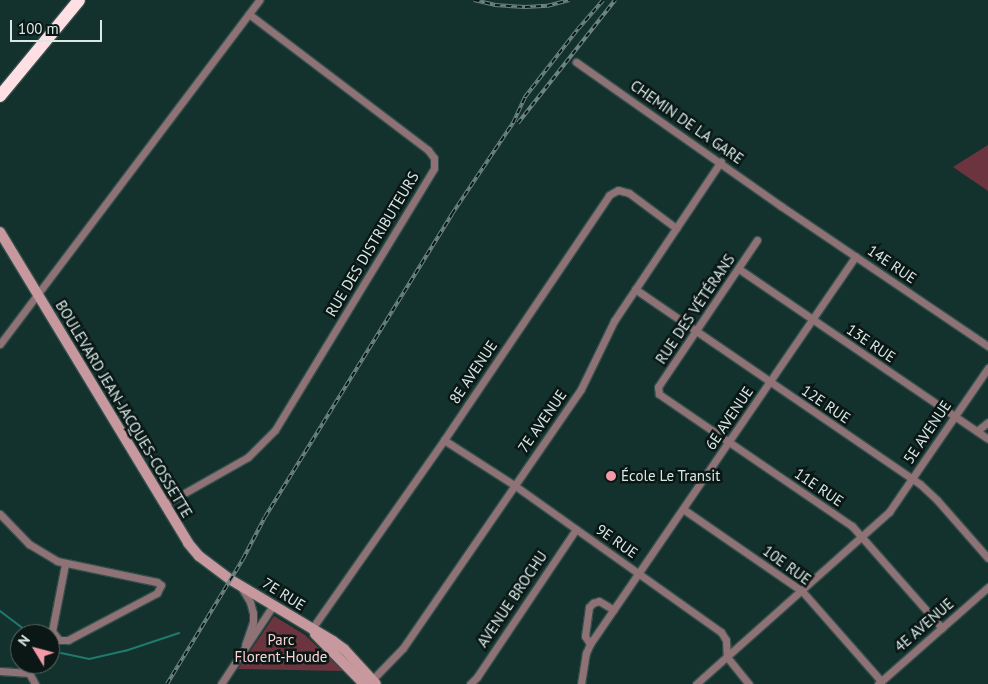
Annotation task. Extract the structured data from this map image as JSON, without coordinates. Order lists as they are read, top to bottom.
{
  "streets": {
    "main road": ["BOULEVARD JEAN-JACQUES-COSSETTE", "7E RUE"],
    "street": [
      "CHEMIN DE LA GARE",
      "RUE DES DISTRIBUTEURS",
      "14E RUE",
      "RUE DES VÉTÉRANS",
      "13E RUE",
      "8E AVENUE",
      "12E RUE",
      "6E AVENUE",
      "7E AVENUE",
      "5E AVENUE",
      "11E RUE",
      "9E RUE",
      "10E RUE",
      "AVENUE BROCHU",
      "4E AVENUE"
    ]
  },
  "crossings": [
    ["CHEMIN DE LA GARE", "14E RUE"],
    ["CHEMIN DE LA GARE", "7E AVENUE"],
    ["RUE DES DISTRIBUTEURS", "BOULEVARD JEAN-JACQUES-COSSETTE"],
    ["14E RUE", "6E AVENUE"],
    ["RUE DES VÉTÉRANS", "13E RUE"],
    ["RUE DES VÉTÉRANS", "12E RUE"],
    ["RUE DES VÉTÉRANS", "11E RUE"],
    ["13E RUE", "6E AVENUE"],
    ["13E RUE", "5E AVENUE"],
    ["8E AVENUE", "7E AVENUE"],
    ["8E AVENUE", "9E RUE"],
    ["8E AVENUE", "7E RUE"],
    ["12E RUE", "6E AVENUE"],
    ["12E RUE", "7E AVENUE"],
    ["12E RUE", "5E AVENUE"],
    ["BOULEVARD JEAN-JACQUES-COSSETTE", "7E RUE"],
    ["6E AVENUE", "11E RUE"],
    ["6E AVENUE", "9E RUE"],
    ["6E AVENUE", "10E RUE"],
    ["7E AVENUE", "9E RUE"],
    ["7E AVENUE", "7E RUE"],
    ["5E AVENUE", "11E RUE"],
    ["5E AVENUE", "9E RUE"],
    ["5E AVENUE", "10E RUE"],
    ["11E RUE", "4E AVENUE"],
    ["9E RUE", "AVENUE BROCHU"],
    ["10E RUE", "4E AVENUE"]
  ],
  "parks": ["Parc Florent-Houde"],
  "places": ["École Le Transit"],
  "scale_bar": "100 m",
  "north": "top left"
}
